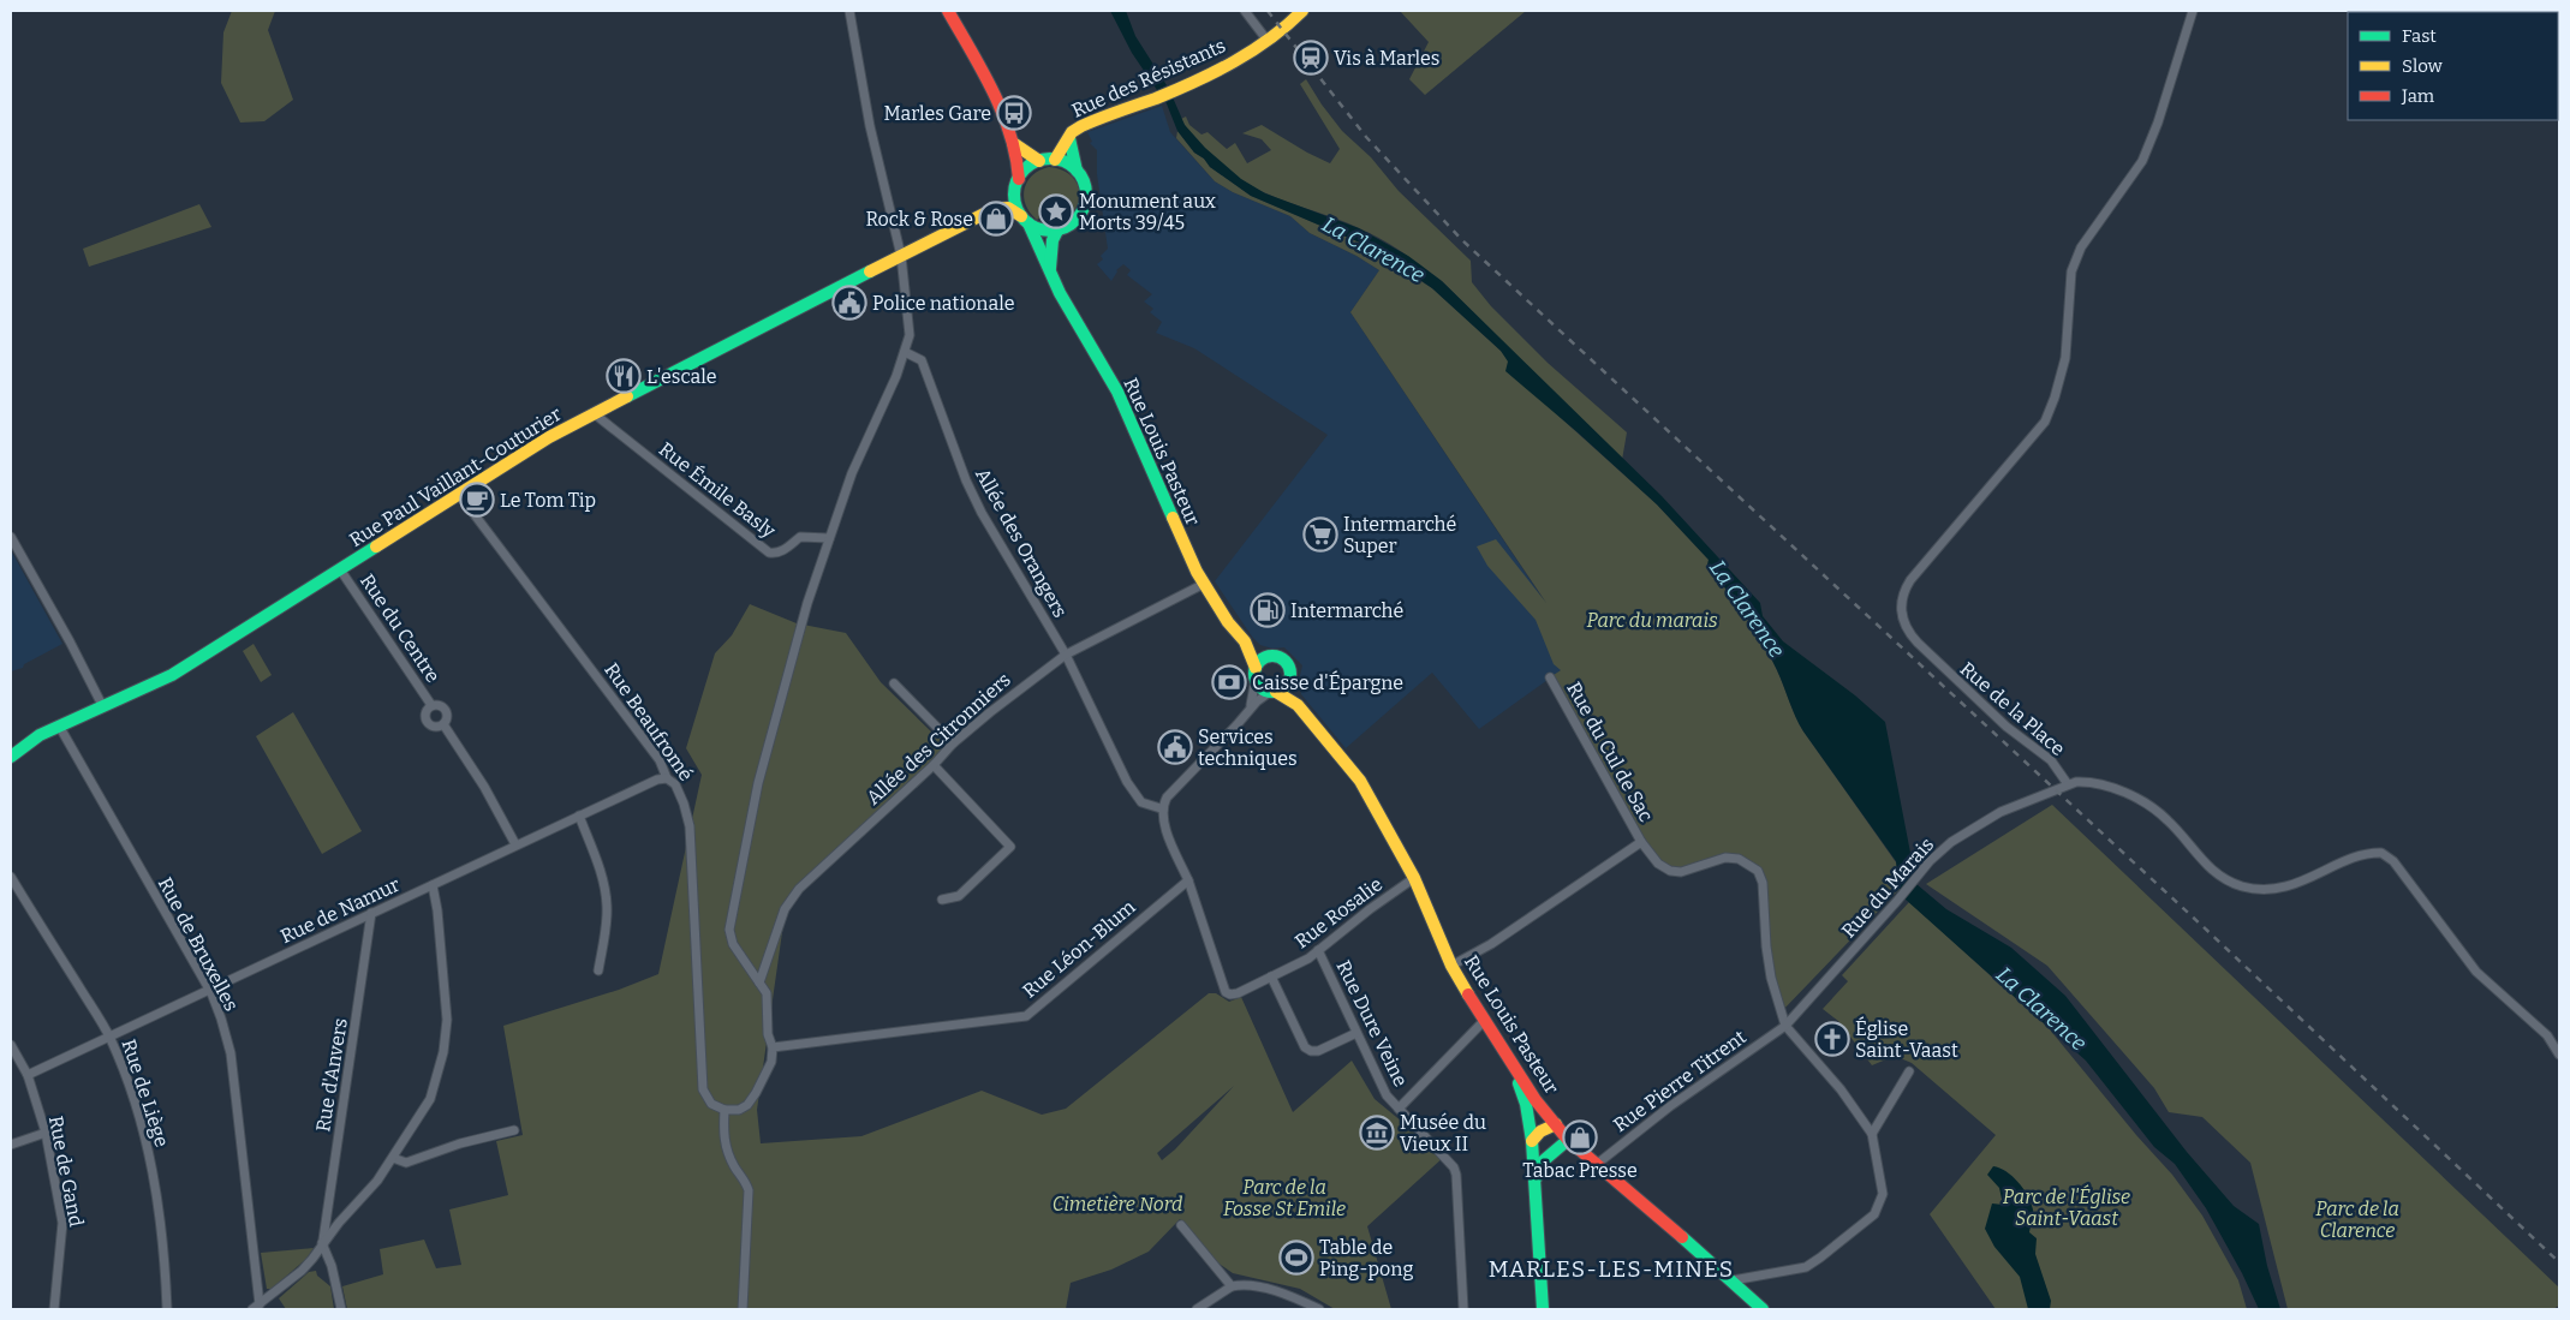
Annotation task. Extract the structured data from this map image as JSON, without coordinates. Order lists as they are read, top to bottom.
{
  "streets": {
    "main road": ["Rue des Résistants", "Rue Louis Pasteur", "Rue Paul Vaillant-Couturier"],
    "street": [
      "Rue Émile Basly",
      "Allée des Orangers",
      "Rue du Centre",
      "Rue de la Place",
      "Rue Beaufromé",
      "Allée des Citronniers",
      "Rue du Cul de Sac",
      "Rue du Marais",
      "Rue de Namur",
      "Rue Rosalie",
      "Rue de Bruxelles",
      "Rue Léon-Blum",
      "Rue Dure Veine",
      "Rue d'Anvers",
      "Rue Pierre Titrent",
      "Rue de Liège",
      "Rue de Gand"
    ]
  },
  "crossings": [
    ["Rue des Résistants", "Rue Louis Pasteur"],
    ["Rue des Résistants", "Rue Paul Vaillant-Couturier"],
    ["Rue Louis Pasteur", "Rue Paul Vaillant-Couturier"],
    ["Rue Louis Pasteur", "Allée des Citronniers"],
    ["Rue Louis Pasteur", "Rue Rosalie"],
    ["Rue Louis Pasteur", "Rue Pierre Titrent"],
    ["Rue Paul Vaillant-Couturier", "Rue Émile Basly"],
    ["Rue Paul Vaillant-Couturier", "Rue du Centre"],
    ["Rue Paul Vaillant-Couturier", "Rue Beaufromé"],
    ["Rue Paul Vaillant-Couturier", "Rue de Bruxelles"],
    ["Allée des Orangers", "Allée des Citronniers"],
    ["Rue de la Place", "Rue du Marais"],
    ["Rue Beaufromé", "Rue de Namur"],
    ["Rue du Cul de Sac", "Rue du Marais"],
    ["Rue du Cul de Sac", "Rue Pierre Titrent"],
    ["Rue du Marais", "Rue Pierre Titrent"],
    ["Rue de Namur", "Rue de Bruxelles"],
    ["Rue de Namur", "Rue d'Anvers"],
    ["Rue de Namur", "Rue de Liège"],
    ["Rue de Namur", "Rue de Gand"],
    ["Rue Rosalie", "Rue Léon-Blum"],
    ["Rue Rosalie", "Rue Dure Veine"]
  ],
  "districts": ["MARLES-LES-MINES"],
  "water": ["La Clarence"],
  "parks": [
    "Parc du marais",
    "Parc de la Fosse St Emile",
    "Parc de l'Église Saint-Vaast",
    "Cimetière Nord",
    "Parc de la Clarence"
  ],
  "places": {
    "station": ["Vis à Marles"],
    "bus stop": ["Marles Gare"],
    "place": ["Monument aux Morts 39/45"],
    "shop": ["Rock & Rose", "Tabac Presse"],
    "public building": ["Police nationale", "Services techniques"],
    "restaurant": ["L'escale"],
    "cafe": ["Le Tom Tip"],
    "supermarket": ["Intermarché Super"],
    "fuel station": ["Intermarché"],
    "bank": ["Caisse d'Épargne"],
    "church": ["Église Saint-Vaast"],
    "museum": ["Musée du Vieux II"],
    "sports": ["Table de Ping-pong"]
  },
  "legend": ["Fast", "Slow", "Jam"]
}
